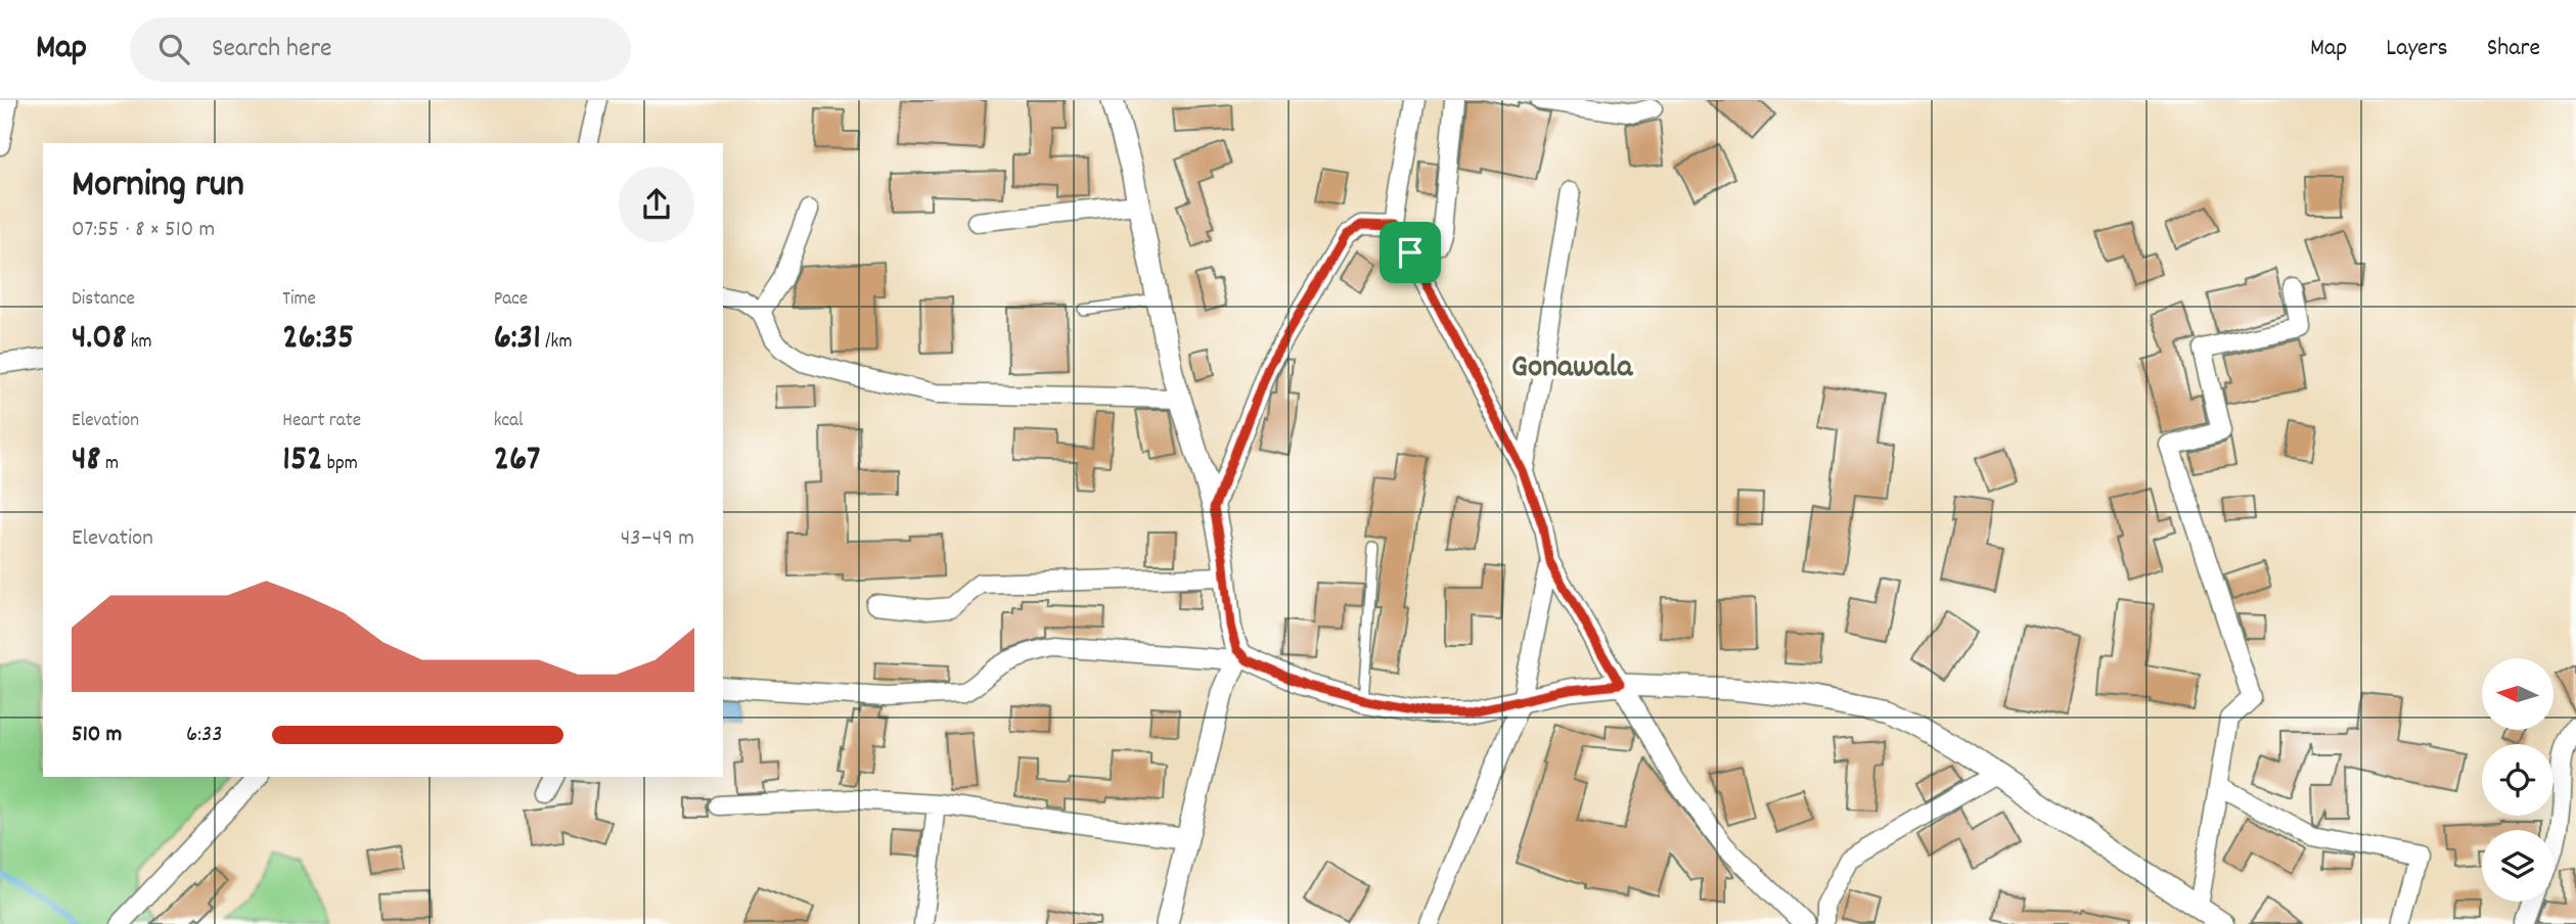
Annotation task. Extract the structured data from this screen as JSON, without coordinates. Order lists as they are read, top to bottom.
{
  "districts": ["Gonawala"],
  "north": "left",
  "page": {
    "header": "Map",
    "search": "Search here",
    "nav": ["Map", "Layers", "Share"],
    "heading": ["Morning run", "07:55 · 8 × 510 m"],
    "stats": [
      ["Distance", "4.08 km"],
      ["Time", "26:35"],
      ["Pace", "6:31 /km"],
      ["Elevation", "48 m"],
      ["Heart rate", "152 bpm"],
      ["kcal", "267"]
    ],
    "chart": ["Elevation", "43–49 m"],
    "list": [
      {
        "name": "510 m",
        "note": "6:33"
      }
    ]
  }
}
